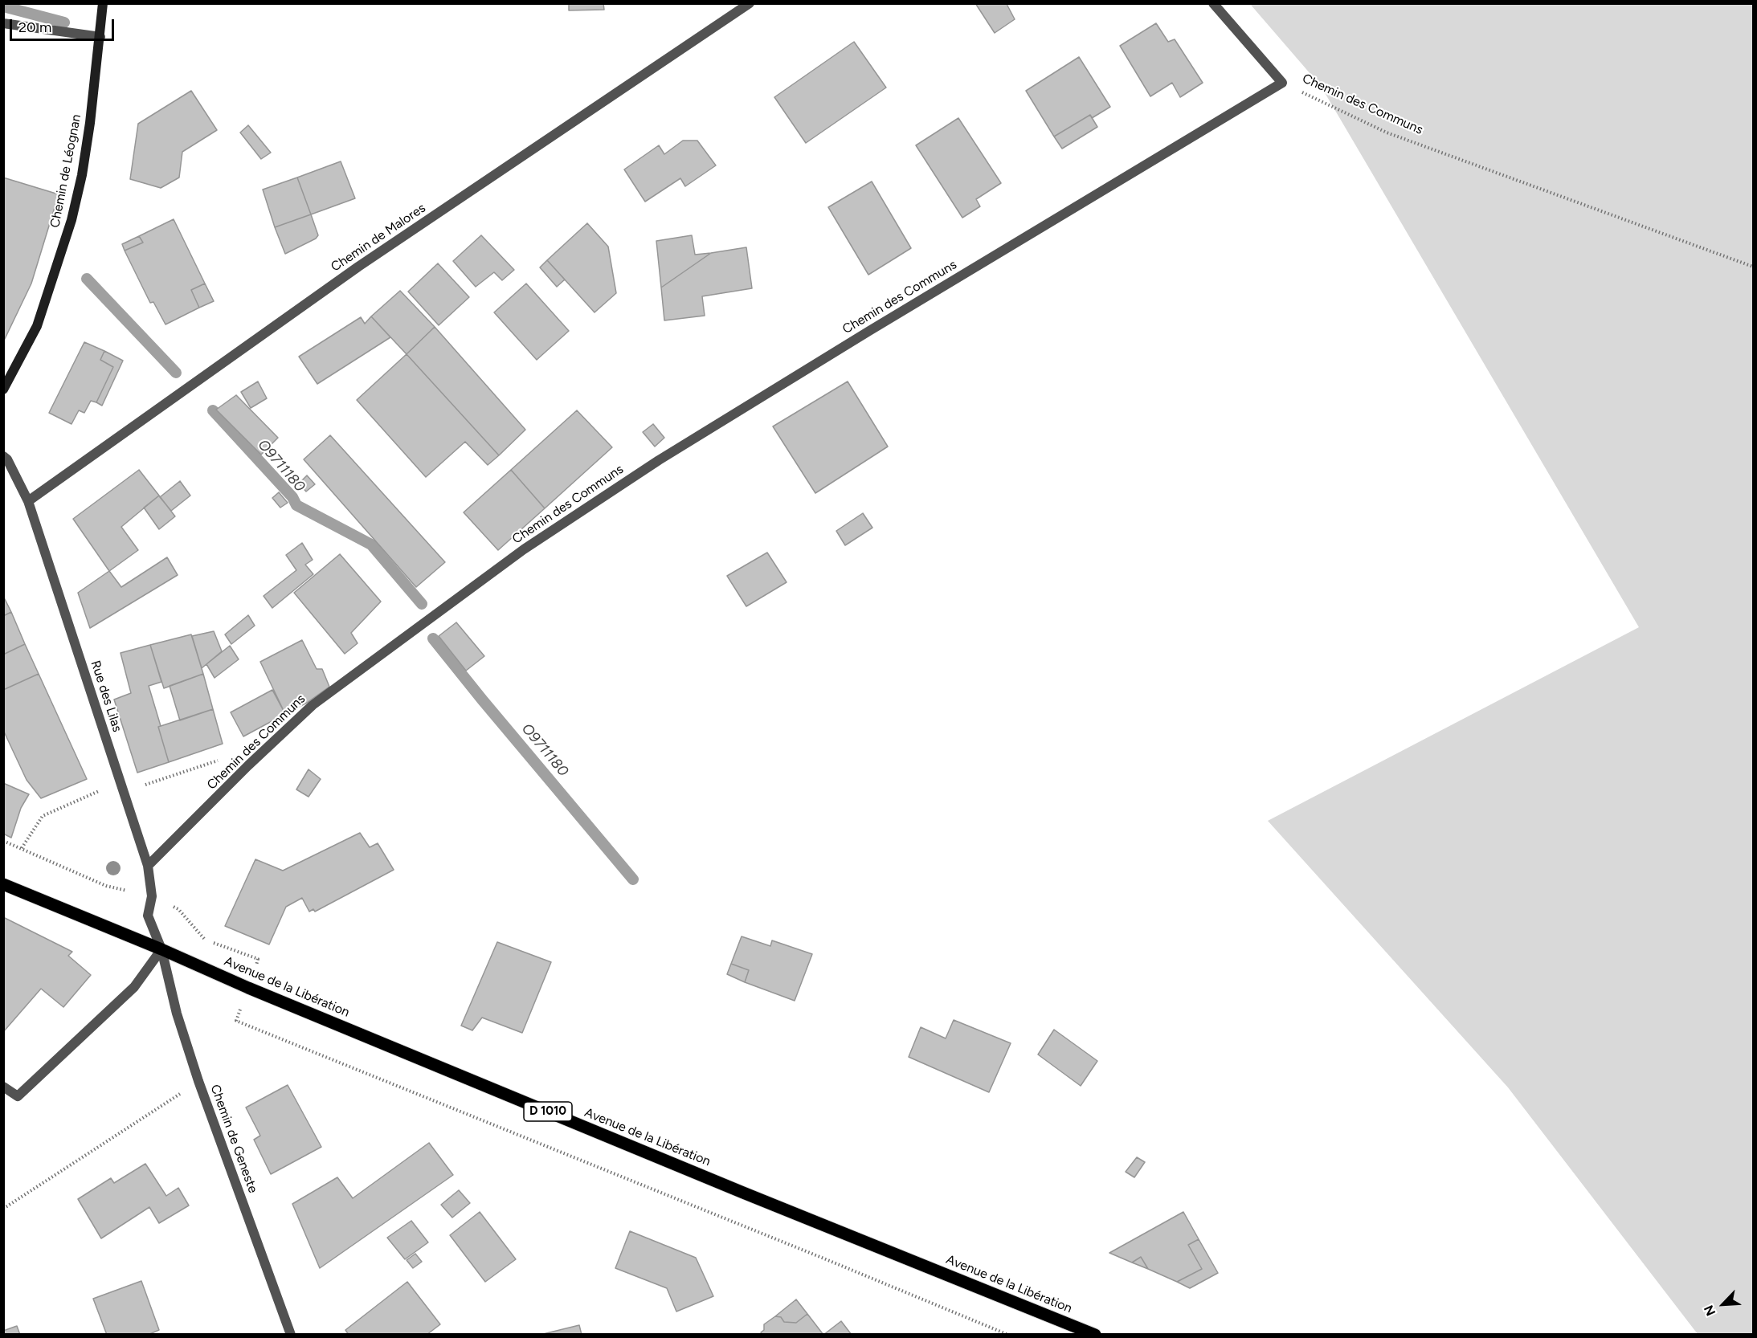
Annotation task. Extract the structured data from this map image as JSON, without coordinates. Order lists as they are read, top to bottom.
{
  "streets": {
    "main road": ["Avenue de la Libération", "D 1010"],
    "street": [
      "Chemin des Communs",
      "Chemin de Léognan",
      "Chemin de Malores",
      "Rue des Lilas",
      "Chemin de Geneste"
    ]
  },
  "crossings": [
    ["Chemin des Communs", "Rue des Lilas"],
    ["Chemin de Malores", "Rue des Lilas"],
    ["Rue des Lilas", "Avenue de la Libération"],
    ["Rue des Lilas", "Chemin de Geneste"],
    ["Avenue de la Libération", "Chemin de Geneste"]
  ],
  "water": ["O9711180"],
  "scale_bar": "20 m",
  "north": "bottom left"
}
